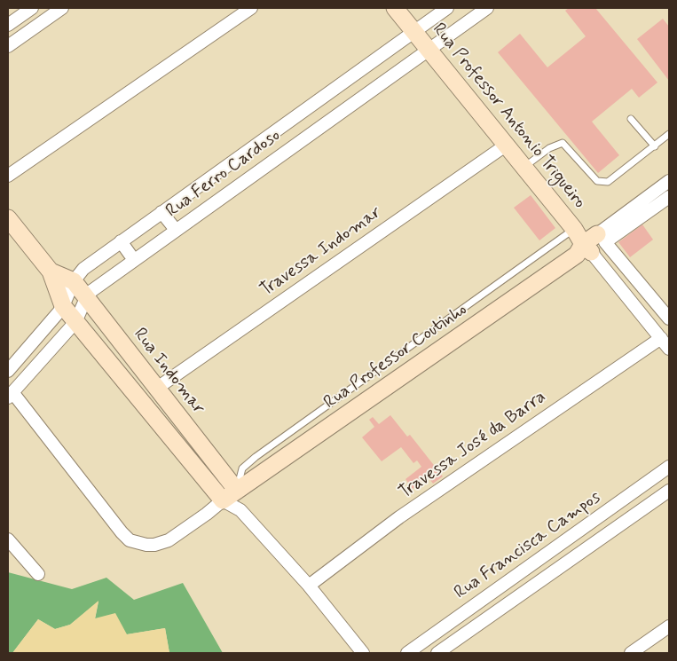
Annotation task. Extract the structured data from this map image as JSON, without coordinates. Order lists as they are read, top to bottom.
{
  "streets": {
    "street": [
      "Rua Professor Antonio Trigueiro",
      "Rua Ferro Cardoso",
      "Travessa Indomar",
      "Rua Professor Coutinho",
      "Rua Indomar",
      "Travessa José da Barra",
      "Rua Francisca Campos"
    ]
  },
  "crossings": [
    ["Rua Professor Antonio Trigueiro", "Rua Ferro Cardoso"],
    ["Rua Professor Antonio Trigueiro", "Travessa Indomar"],
    ["Rua Professor Antonio Trigueiro", "Rua Professor Coutinho"],
    ["Rua Professor Antonio Trigueiro", "Travessa José da Barra"],
    ["Rua Ferro Cardoso", "Rua Indomar"],
    ["Travessa Indomar", "Rua Indomar"],
    ["Rua Professor Coutinho", "Rua Indomar"]
  ]
}
